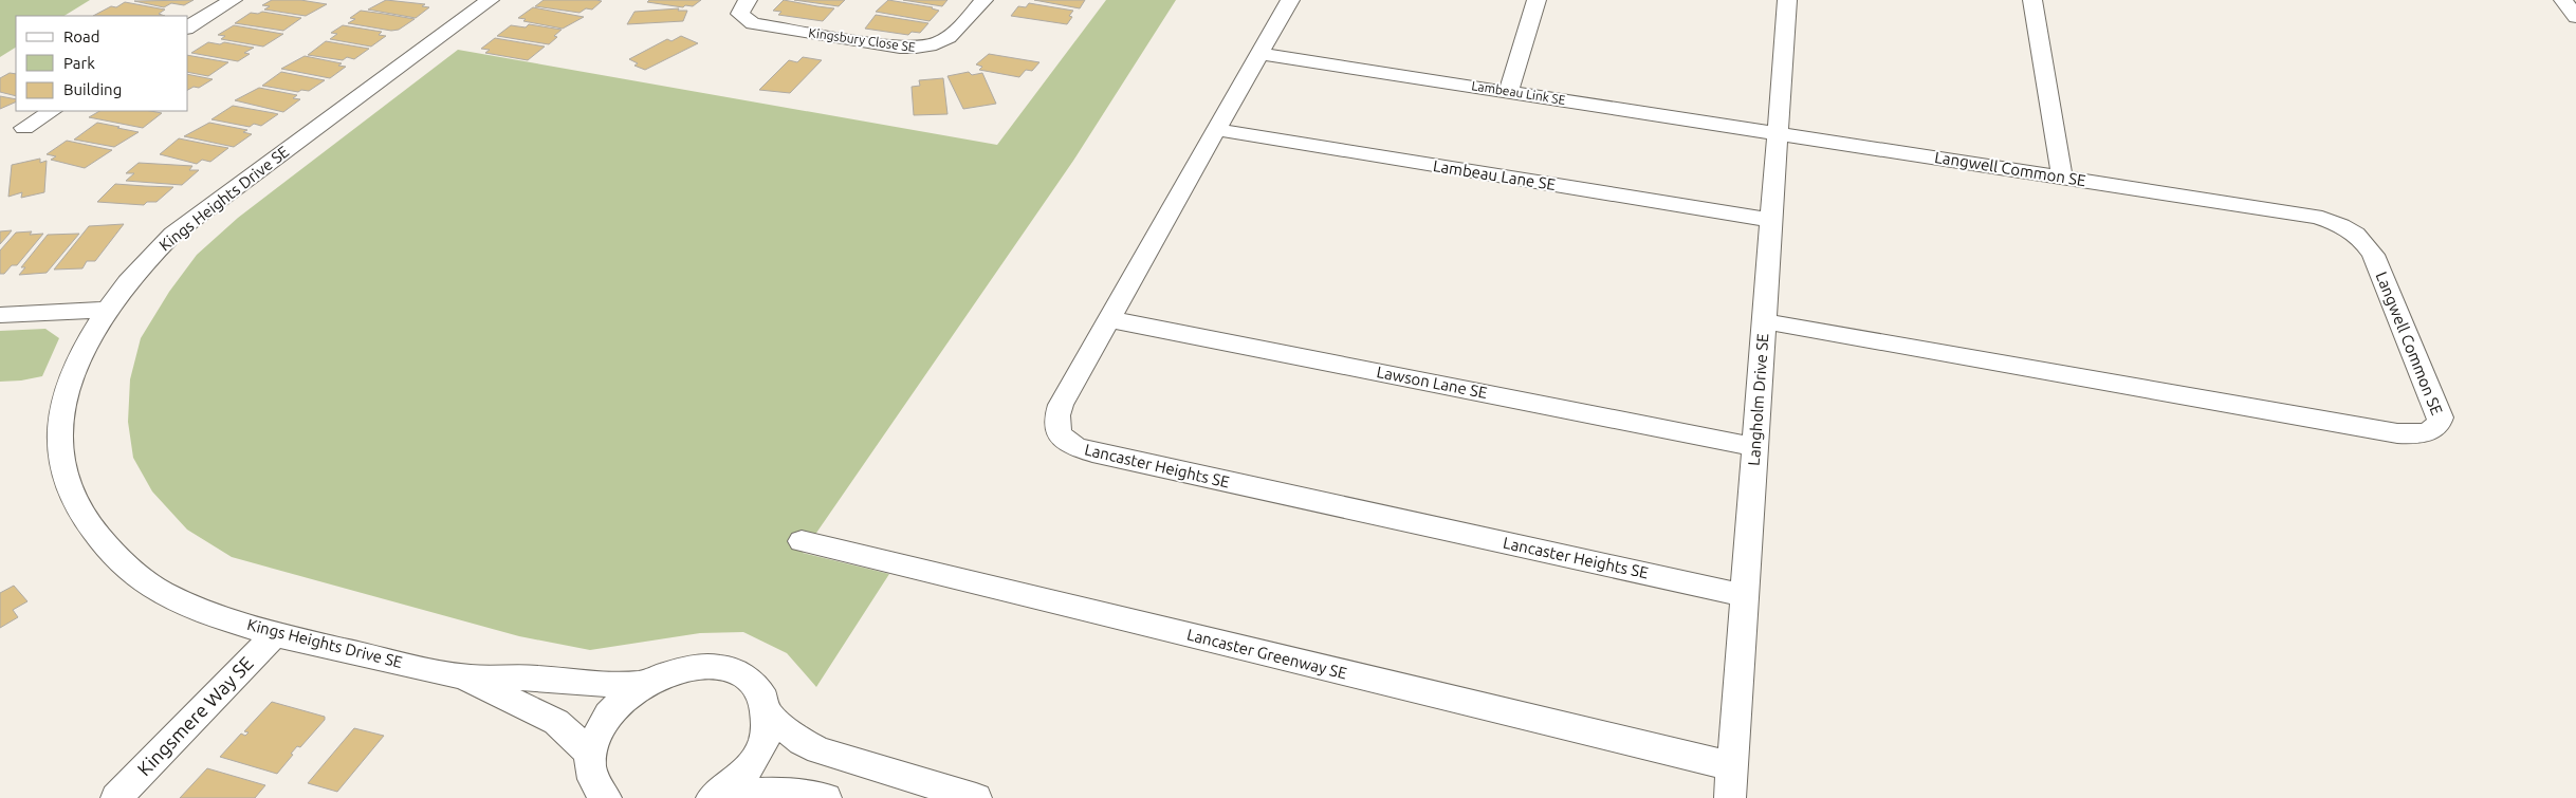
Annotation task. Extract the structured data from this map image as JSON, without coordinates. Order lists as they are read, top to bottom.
{
  "streets": {
    "street": [
      "Kingsbury Close SE",
      "Lambeau Link SE",
      "Langwell Common SE",
      "Lambeau Lane SE",
      "Kings Heights Drive SE",
      "Lawson Lane SE",
      "Langholm Drive SE",
      "Lancaster Heights SE",
      "Lancaster Greenway SE",
      "Kingsmere Way SE"
    ]
  },
  "crossings": [
    ["Lambeau Link SE", "Langwell Common SE"],
    ["Lambeau Link SE", "Langholm Drive SE"],
    ["Lambeau Link SE", "Lancaster Heights SE"],
    ["Langwell Common SE", "Langholm Drive SE"],
    ["Lambeau Lane SE", "Langholm Drive SE"],
    ["Lambeau Lane SE", "Lancaster Heights SE"],
    ["Kings Heights Drive SE", "Kingsmere Way SE"],
    ["Lawson Lane SE", "Langholm Drive SE"],
    ["Lawson Lane SE", "Lancaster Heights SE"],
    ["Langholm Drive SE", "Lancaster Heights SE"],
    ["Langholm Drive SE", "Lancaster Greenway SE"]
  ],
  "legend": ["Road", "Park", "Building"]
}
